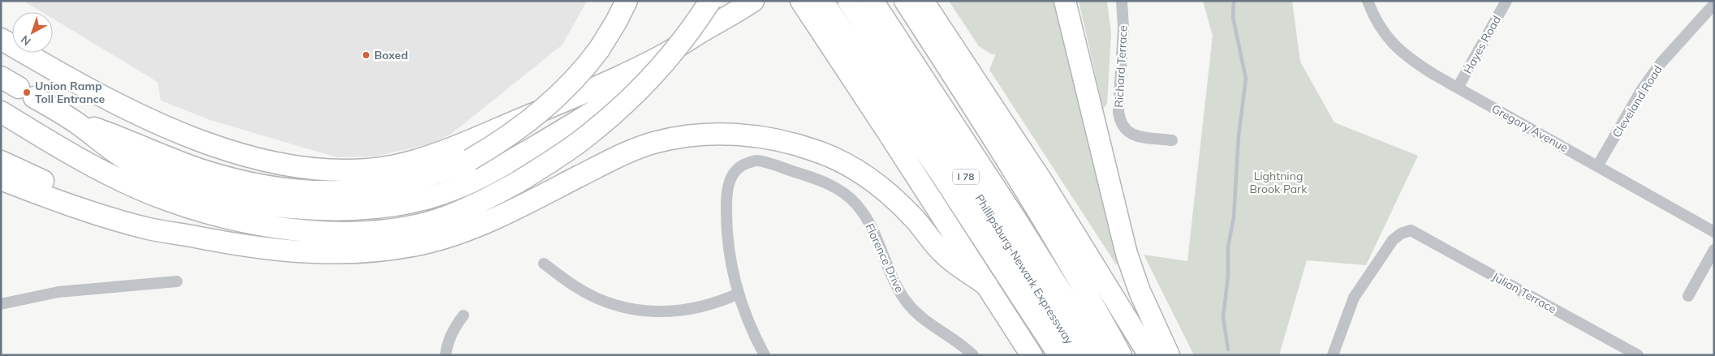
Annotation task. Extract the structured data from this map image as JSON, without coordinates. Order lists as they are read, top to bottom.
{
  "streets": {
    "highway": ["I 78", "Phillipsburg-Newark Expressway"],
    "street": [
      "Hayes Road",
      "Richard Terrace",
      "Cleveland Road",
      "Gregory Avenue",
      "Florence Drive",
      "Julian Terrace"
    ]
  },
  "crossings": [
    ["Hayes Road", "Gregory Avenue"],
    ["Cleveland Road", "Gregory Avenue"]
  ],
  "parks": ["Lightning Brook Park"],
  "places": ["Boxed", "Union Ramp Toll Entrance"],
  "north": "bottom left"
}
